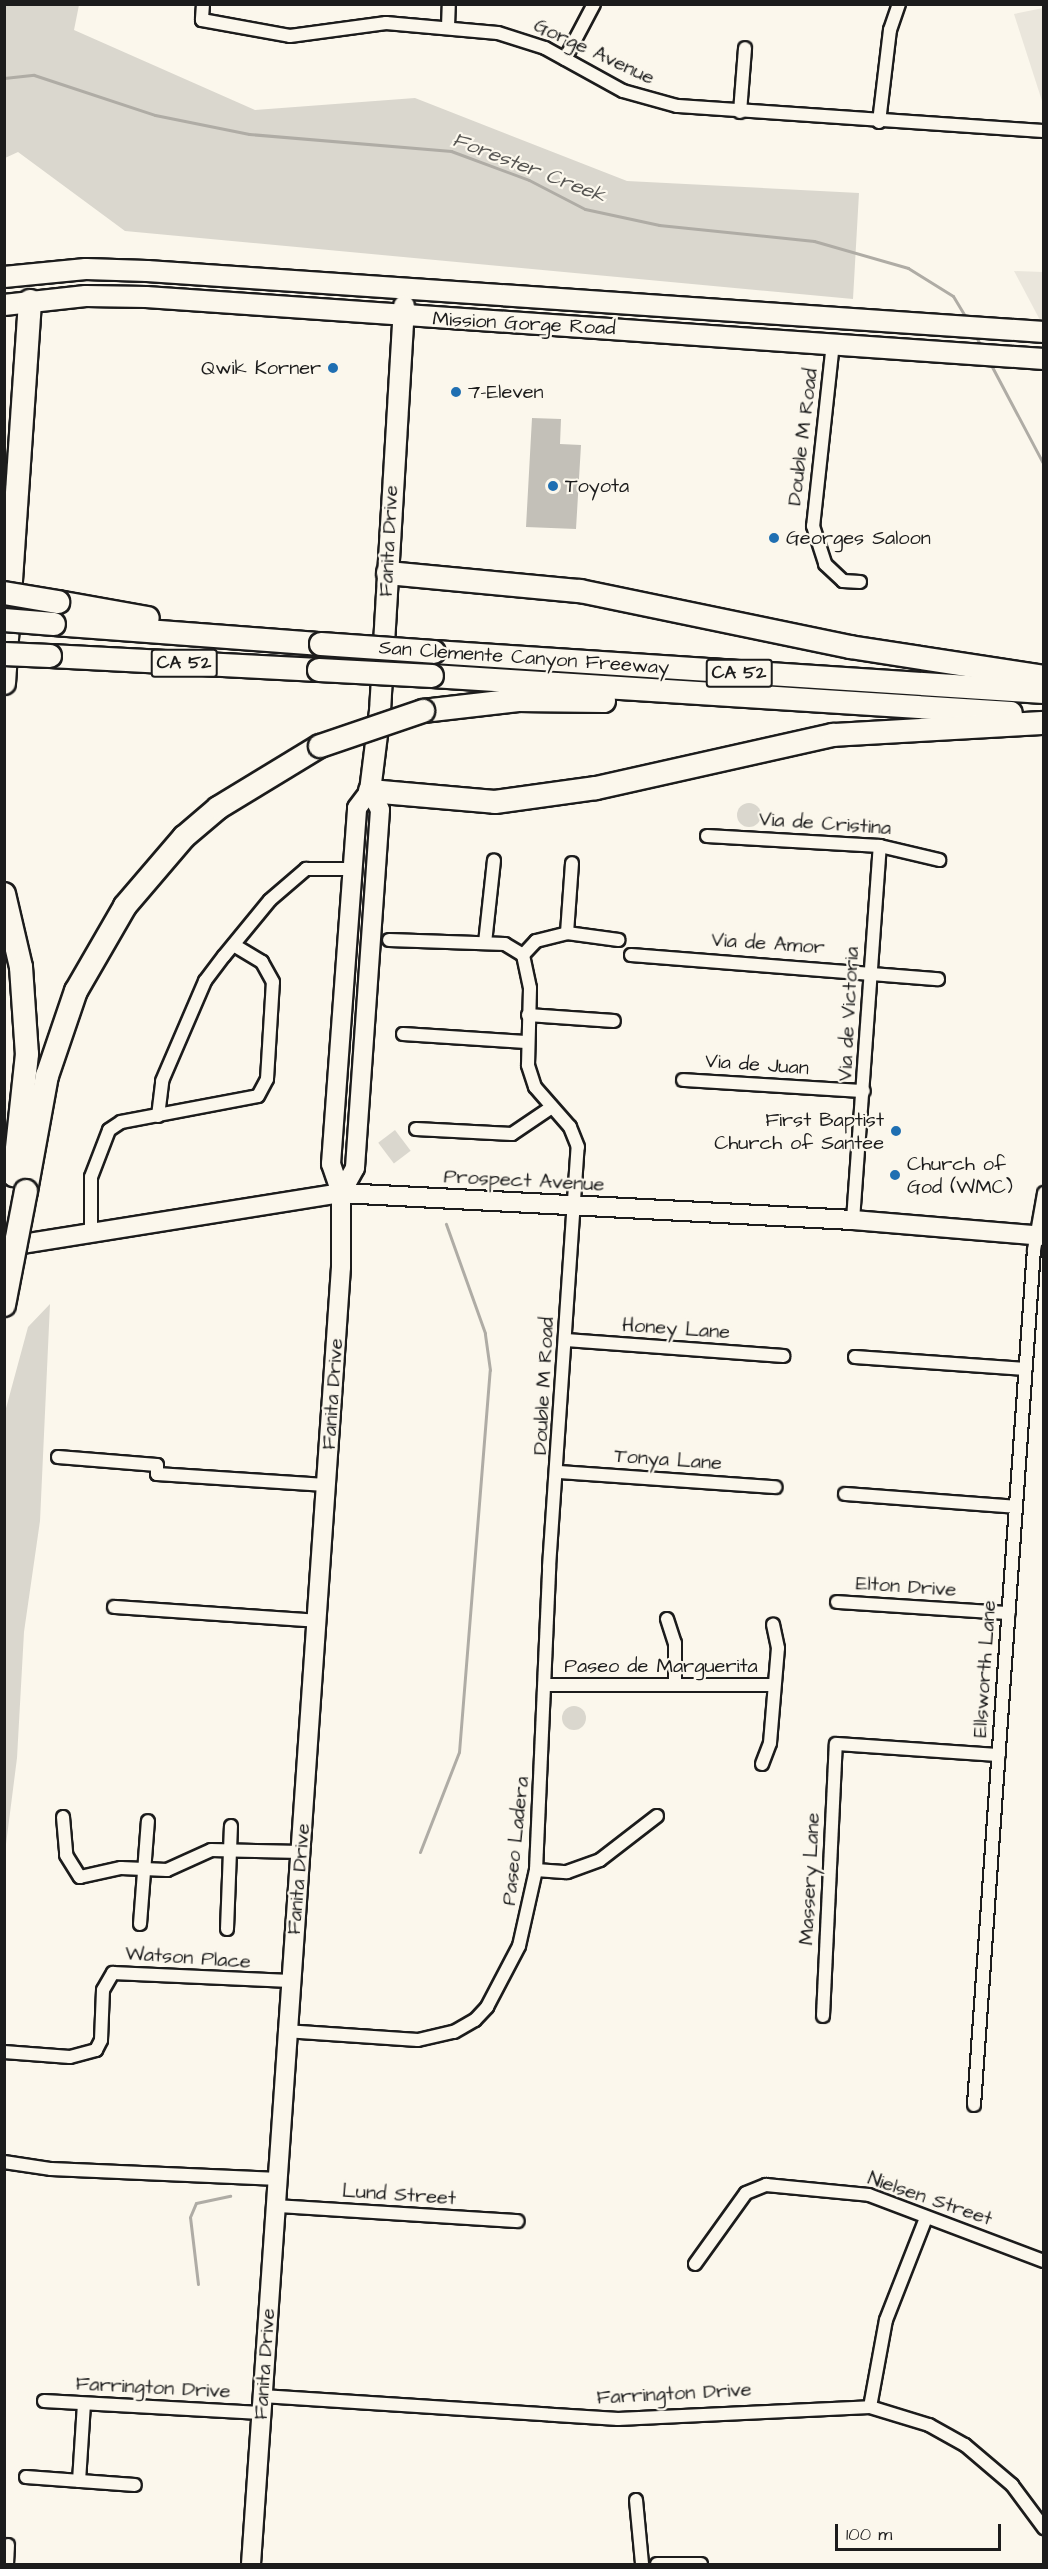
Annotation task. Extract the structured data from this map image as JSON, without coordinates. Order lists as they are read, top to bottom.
{
  "streets": {
    "highway": ["San Clemente Canyon Freeway", "CA 52"],
    "main road": ["Mission Gorge Road", "Fanita Drive", "Prospect Avenue"],
    "street": [
      "Gorge Avenue",
      "Double M Road",
      "Via de Cristina",
      "Via de Amor",
      "Via de Victoria",
      "Via de Juan",
      "Honey Lane",
      "Tonya Lane",
      "Elton Drive",
      "Paseo de Marguerita",
      "Ellsworth Lane",
      "Paseo Ladera",
      "Massery Lane",
      "Watson Place",
      "Lund Street",
      "Nielsen Street",
      "Farrington Drive"
    ]
  },
  "crossings": [
    ["Mission Gorge Road", "Double M Road"],
    ["Mission Gorge Road", "Fanita Drive"],
    ["Double M Road", "Prospect Avenue"],
    ["Double M Road", "Honey Lane"],
    ["Double M Road", "Tonya Lane"],
    ["Double M Road", "Paseo Ladera"],
    ["Fanita Drive", "Prospect Avenue"],
    ["Fanita Drive", "Paseo Ladera"],
    ["Fanita Drive", "Watson Place"],
    ["Fanita Drive", "Lund Street"],
    ["Fanita Drive", "Farrington Drive"],
    ["Via de Cristina", "Via de Victoria"],
    ["Via de Amor", "Via de Victoria"],
    ["Via de Victoria", "Via de Juan"],
    ["Via de Victoria", "Prospect Avenue"],
    ["Prospect Avenue", "Ellsworth Lane"],
    ["Elton Drive", "Ellsworth Lane"],
    ["Paseo de Marguerita", "Paseo Ladera"],
    ["Ellsworth Lane", "Massery Lane"]
  ],
  "water": ["Forester Creek"],
  "places": [
    "Qwik Korner",
    "7-Eleven",
    "Toyota",
    "Georges Saloon",
    "First Baptist Church of Santee",
    "Church of God (WMC)"
  ],
  "scale_bar": "100 m"
}
